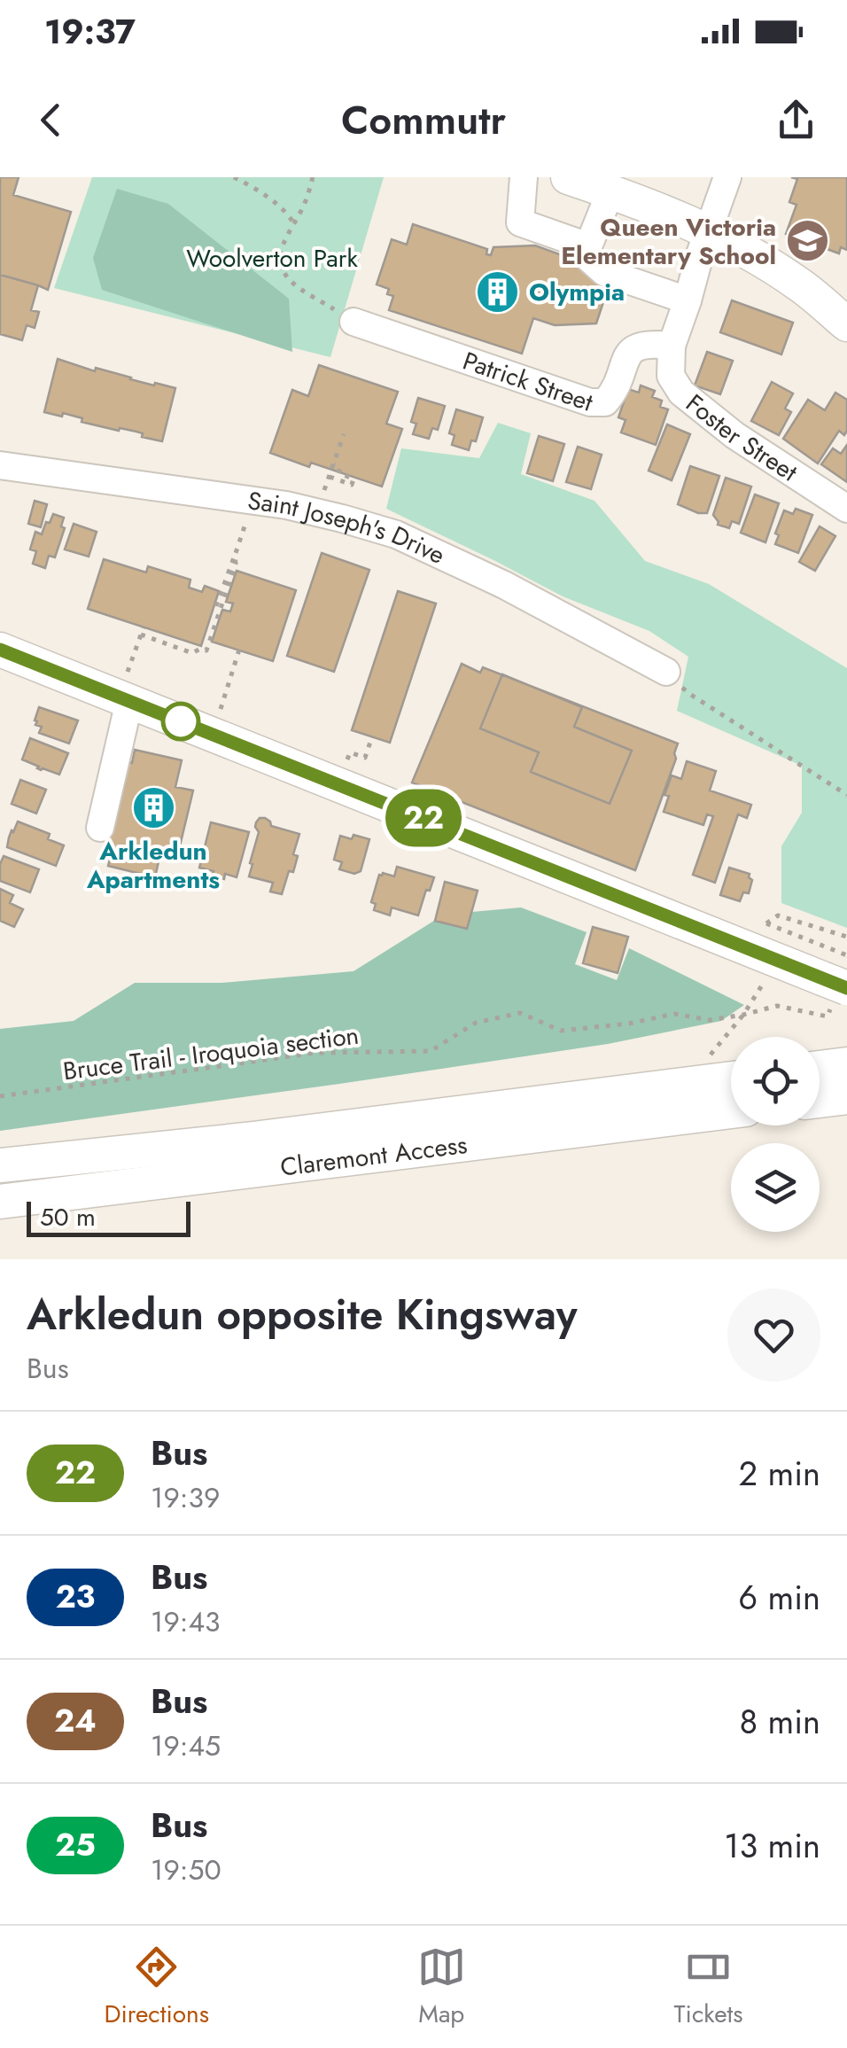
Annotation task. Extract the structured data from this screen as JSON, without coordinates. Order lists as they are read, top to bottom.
{
  "streets": {
    "main road": ["Claremont Access"],
    "street": ["Patrick Street", "Foster Street", "Saint Joseph's Drive"],
    "path": ["Bruce Trail - Iroquoia section"]
  },
  "crossings": [
    ["Patrick Street", "Foster Street"]
  ],
  "parks": ["Woolverton Park"],
  "places": {
    "school or university": ["Queen Victoria Elementary School"],
    "building": ["Olympia", "Arkledun Apartments"]
  },
  "lines": ["bus line 22"],
  "scale_bar": "50 m",
  "page": {
    "status": "19:37",
    "header": "Commutr",
    "on_map": "22",
    "scale": "50 m",
    "heading": ["Arkledun opposite Kingsway", "Bus"],
    "list": [
      {
        "mark": "22",
        "name": "Bus",
        "note": "19:39",
        "value": "2 min"
      },
      {
        "mark": "23",
        "name": "Bus",
        "note": "19:43",
        "value": "6 min"
      },
      {
        "mark": "24",
        "name": "Bus",
        "note": "19:45",
        "value": "8 min"
      },
      {
        "mark": "25",
        "name": "Bus",
        "note": "19:50",
        "value": "13 min"
      }
    ],
    "tabs": ["Directions", "Map", "Tickets"]
  }
}
